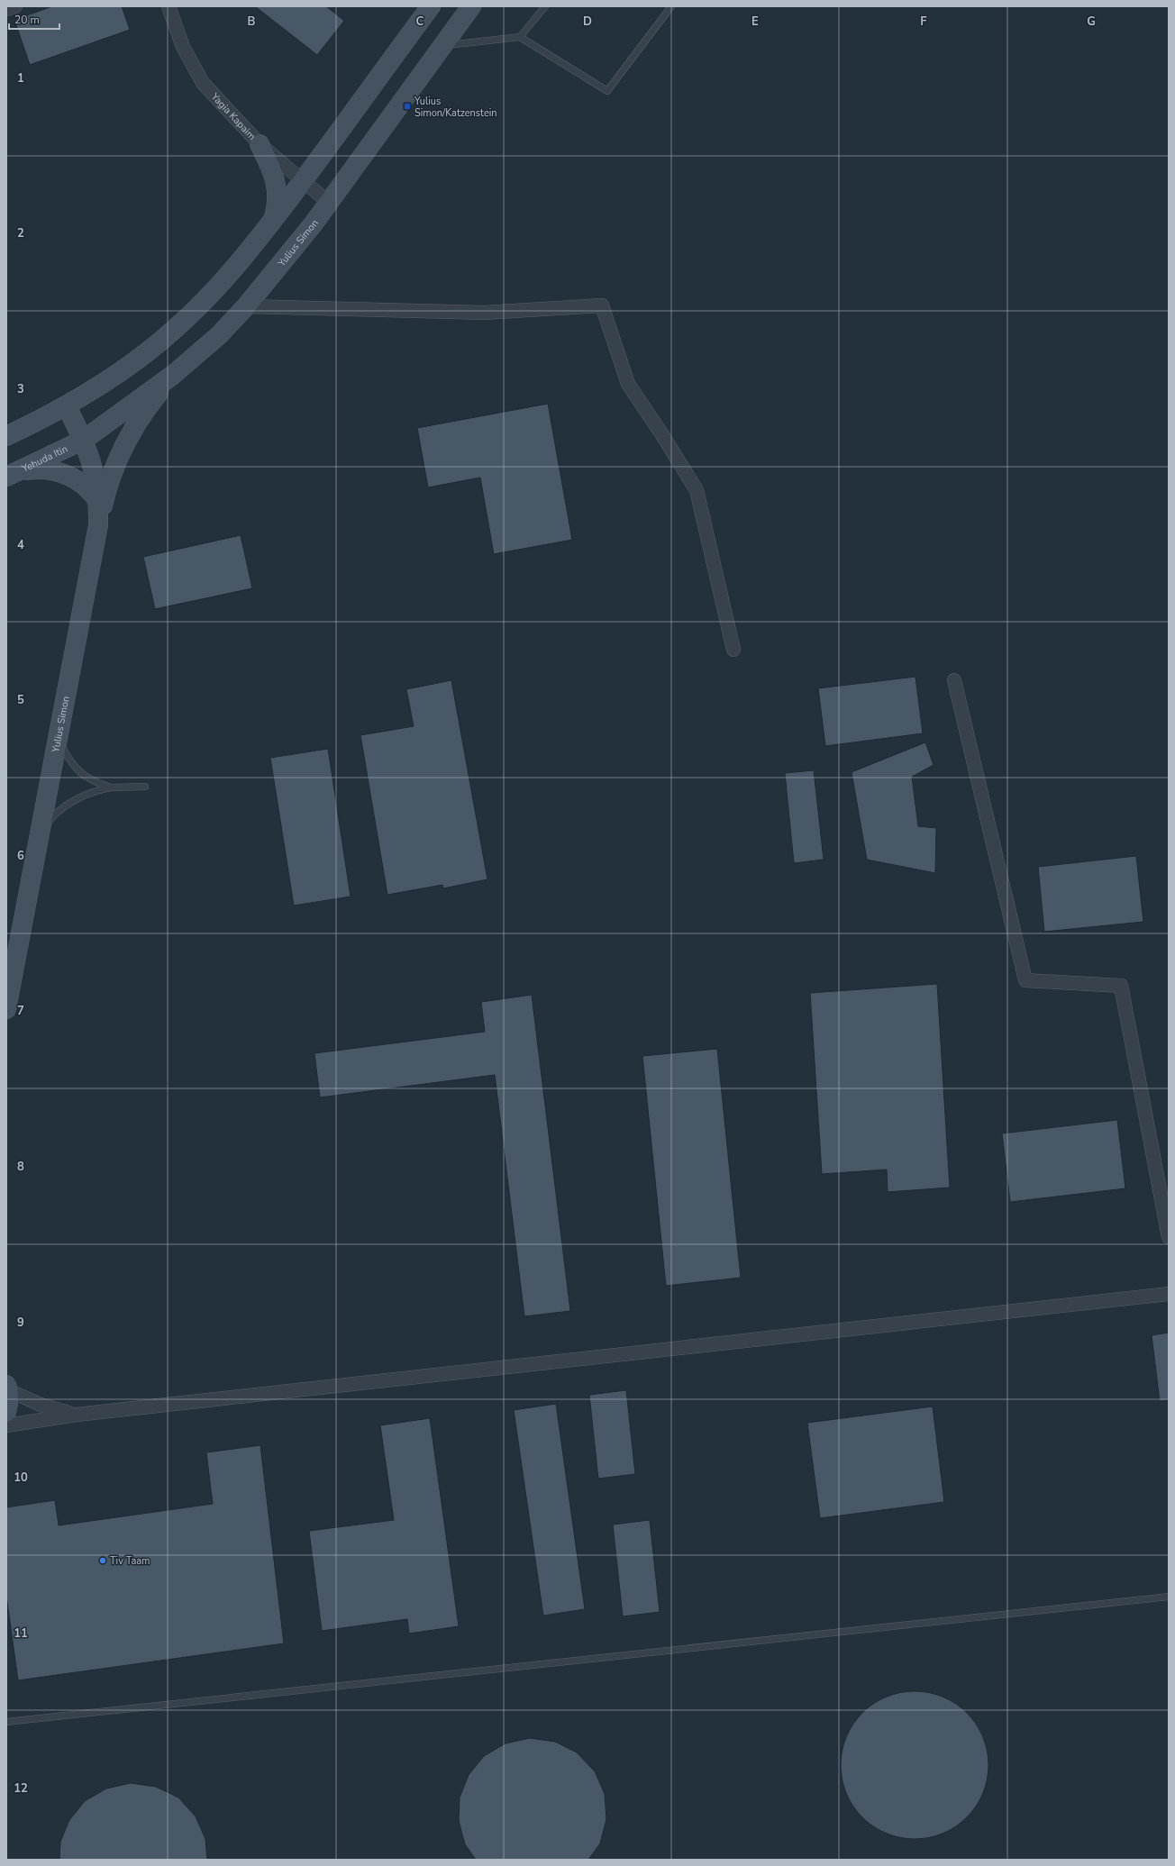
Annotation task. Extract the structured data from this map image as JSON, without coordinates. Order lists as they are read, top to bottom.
{
  "streets": {
    "street": ["Yagia Kapaim", "Yulius Simon", "Yehuda Itin"]
  },
  "crossings": [
    ["Yagia Kapaim", "Yulius Simon"],
    ["Yulius Simon", "Yehuda Itin"]
  ],
  "places": {
    "transit": ["Yulius Simon/Katzenstein"],
    "other": ["Tiv Taam"]
  },
  "scale_bar": "20 m",
  "grid": {
    "columns": [
      "B",
      "C",
      "D",
      "E",
      "F",
      "G"
    ],
    "rows": [
      "1",
      "2",
      "3",
      "4",
      "5",
      "6",
      "7",
      "8",
      "9",
      "10",
      "11",
      "12"
    ]
  }
}
